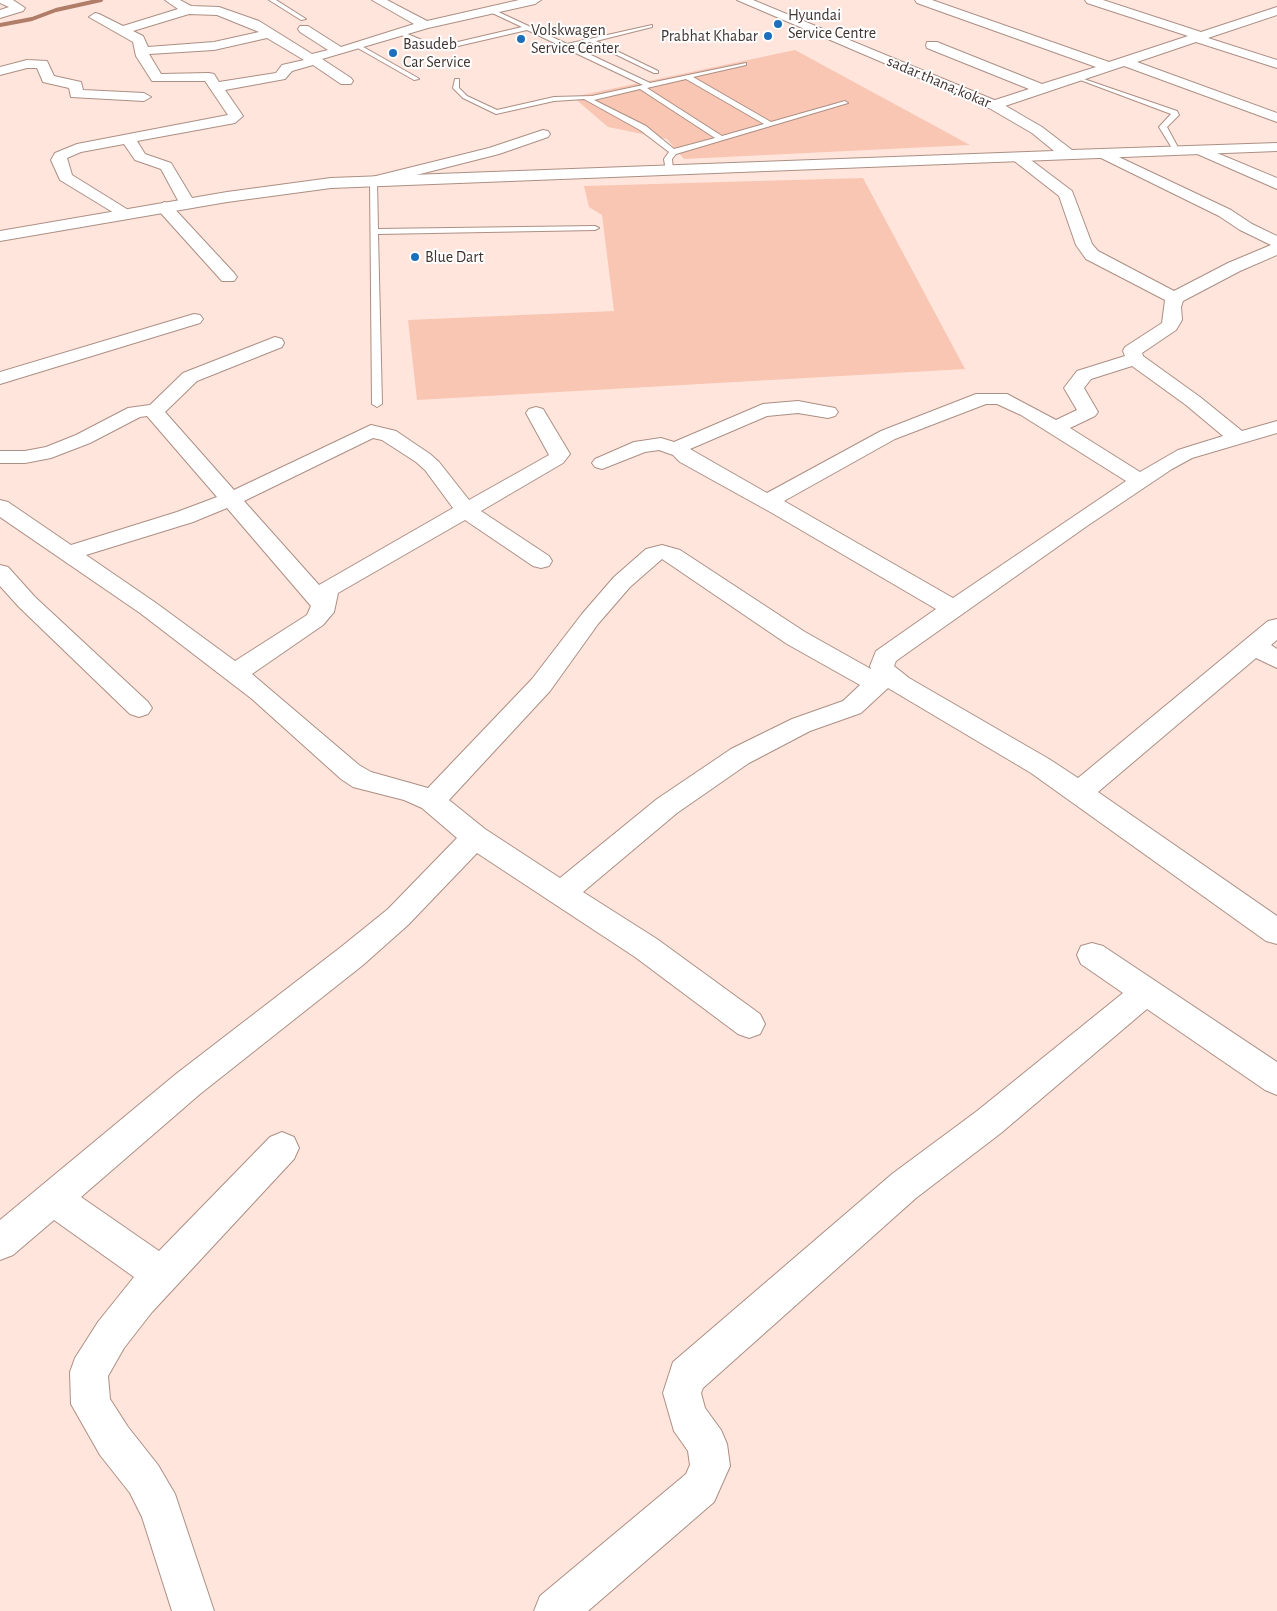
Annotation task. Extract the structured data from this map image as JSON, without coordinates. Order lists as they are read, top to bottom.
{
  "streets": {
    "street": ["sadar thana;kokar"]
  },
  "places": [
    "Hyundai Service Centre",
    "Prabhat Khabar",
    "Volskwagen Service Center",
    "Basudeb Car Service",
    "Blue Dart"
  ]
}
